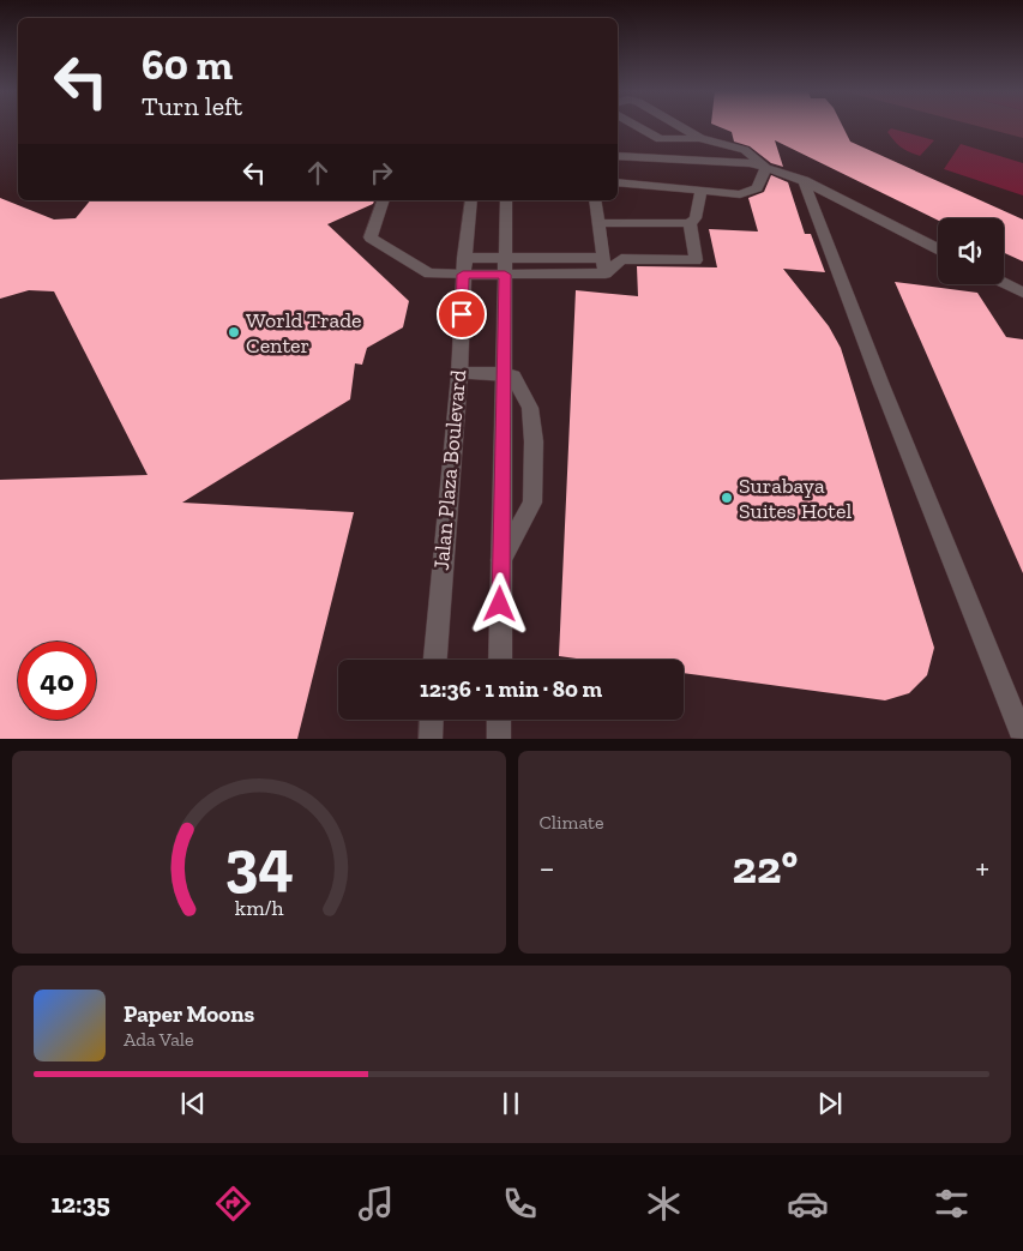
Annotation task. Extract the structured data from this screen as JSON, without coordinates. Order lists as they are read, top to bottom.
{
  "streets": {
    "street": ["Jalan Plaza Boulevard"]
  },
  "places": ["World Trade Center", "Surabaya Suites Hotel"],
  "page": {
    "turn": ["60 m", "Turn left"],
    "limit": "40",
    "trip": "12:36 · 1 min · 80 m",
    "tile": "Climate",
    "heat": ["−", "22°", "+"],
    "song": ["Paper Moons", "Ada Vale"],
    "tabs": "12:35",
    "gauge": ["34", "km/h"]
  }
}
